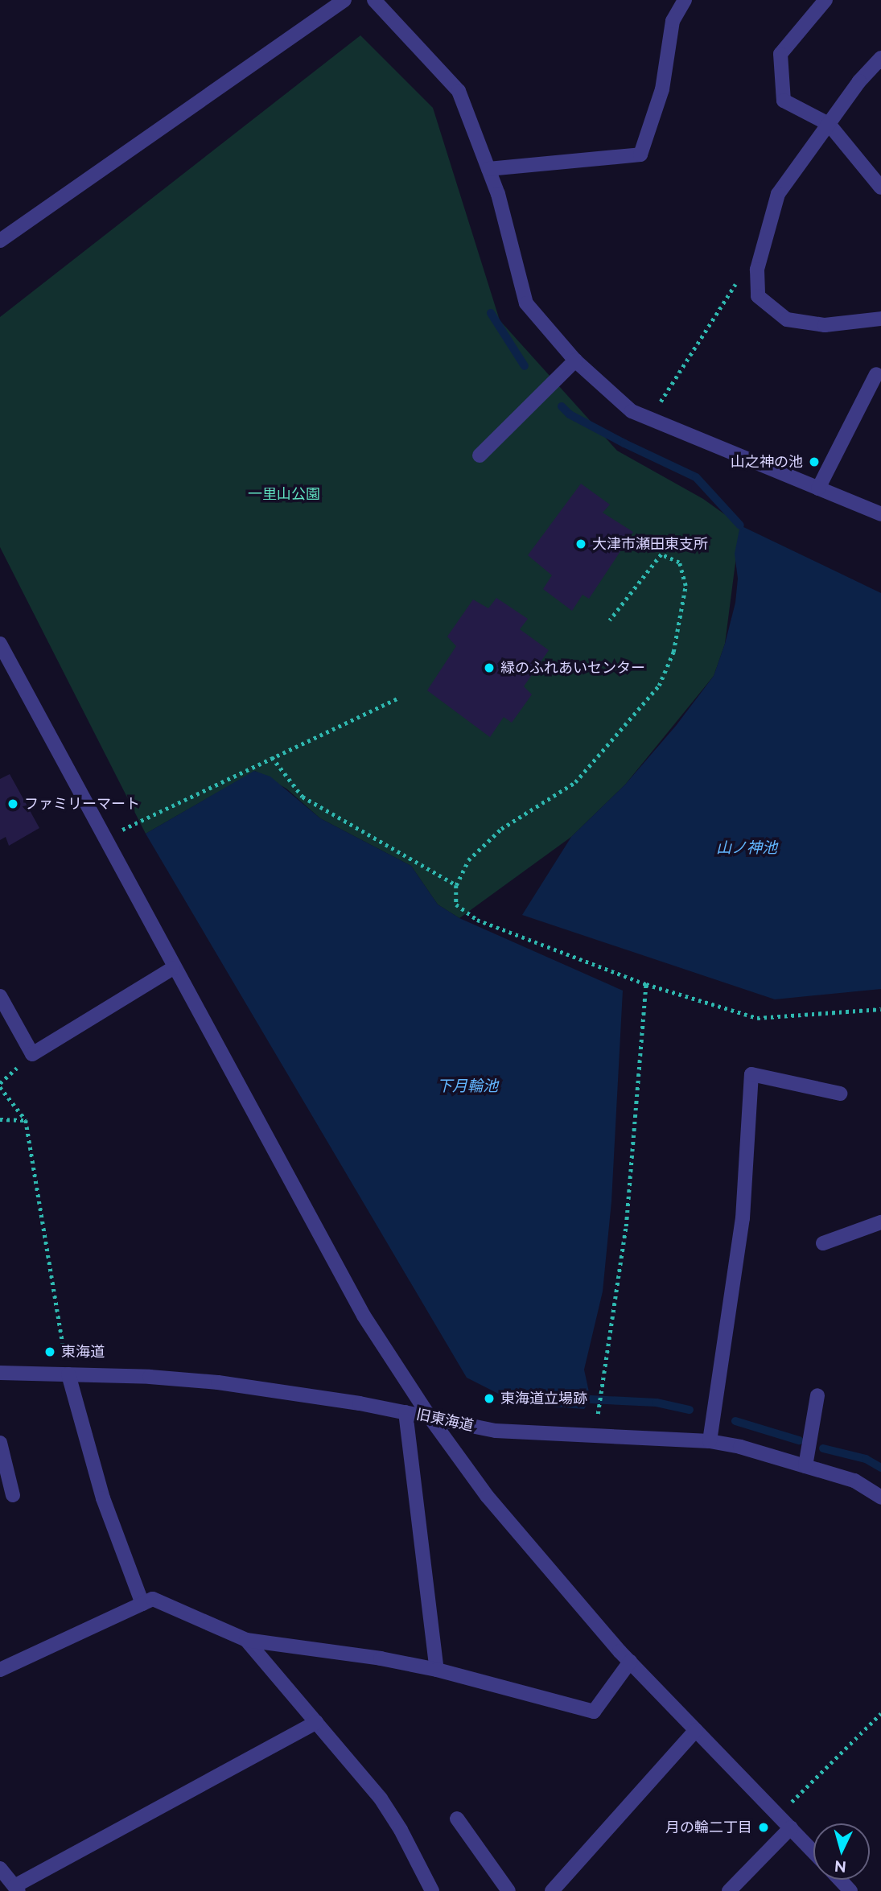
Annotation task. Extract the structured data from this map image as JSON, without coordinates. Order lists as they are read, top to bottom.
{
  "streets": {
    "street": ["旧東海道"]
  },
  "water": ["山ノ神池", "下月輪池"],
  "parks": ["一里山公園"],
  "places": [
    "山之神の池",
    "大津市瀬田東支所",
    "緑のふれあいセンター",
    "ファミリーマート",
    "東海道",
    "東海道立場跡",
    "月の輪二丁目"
  ],
  "north": "bottom"
}
